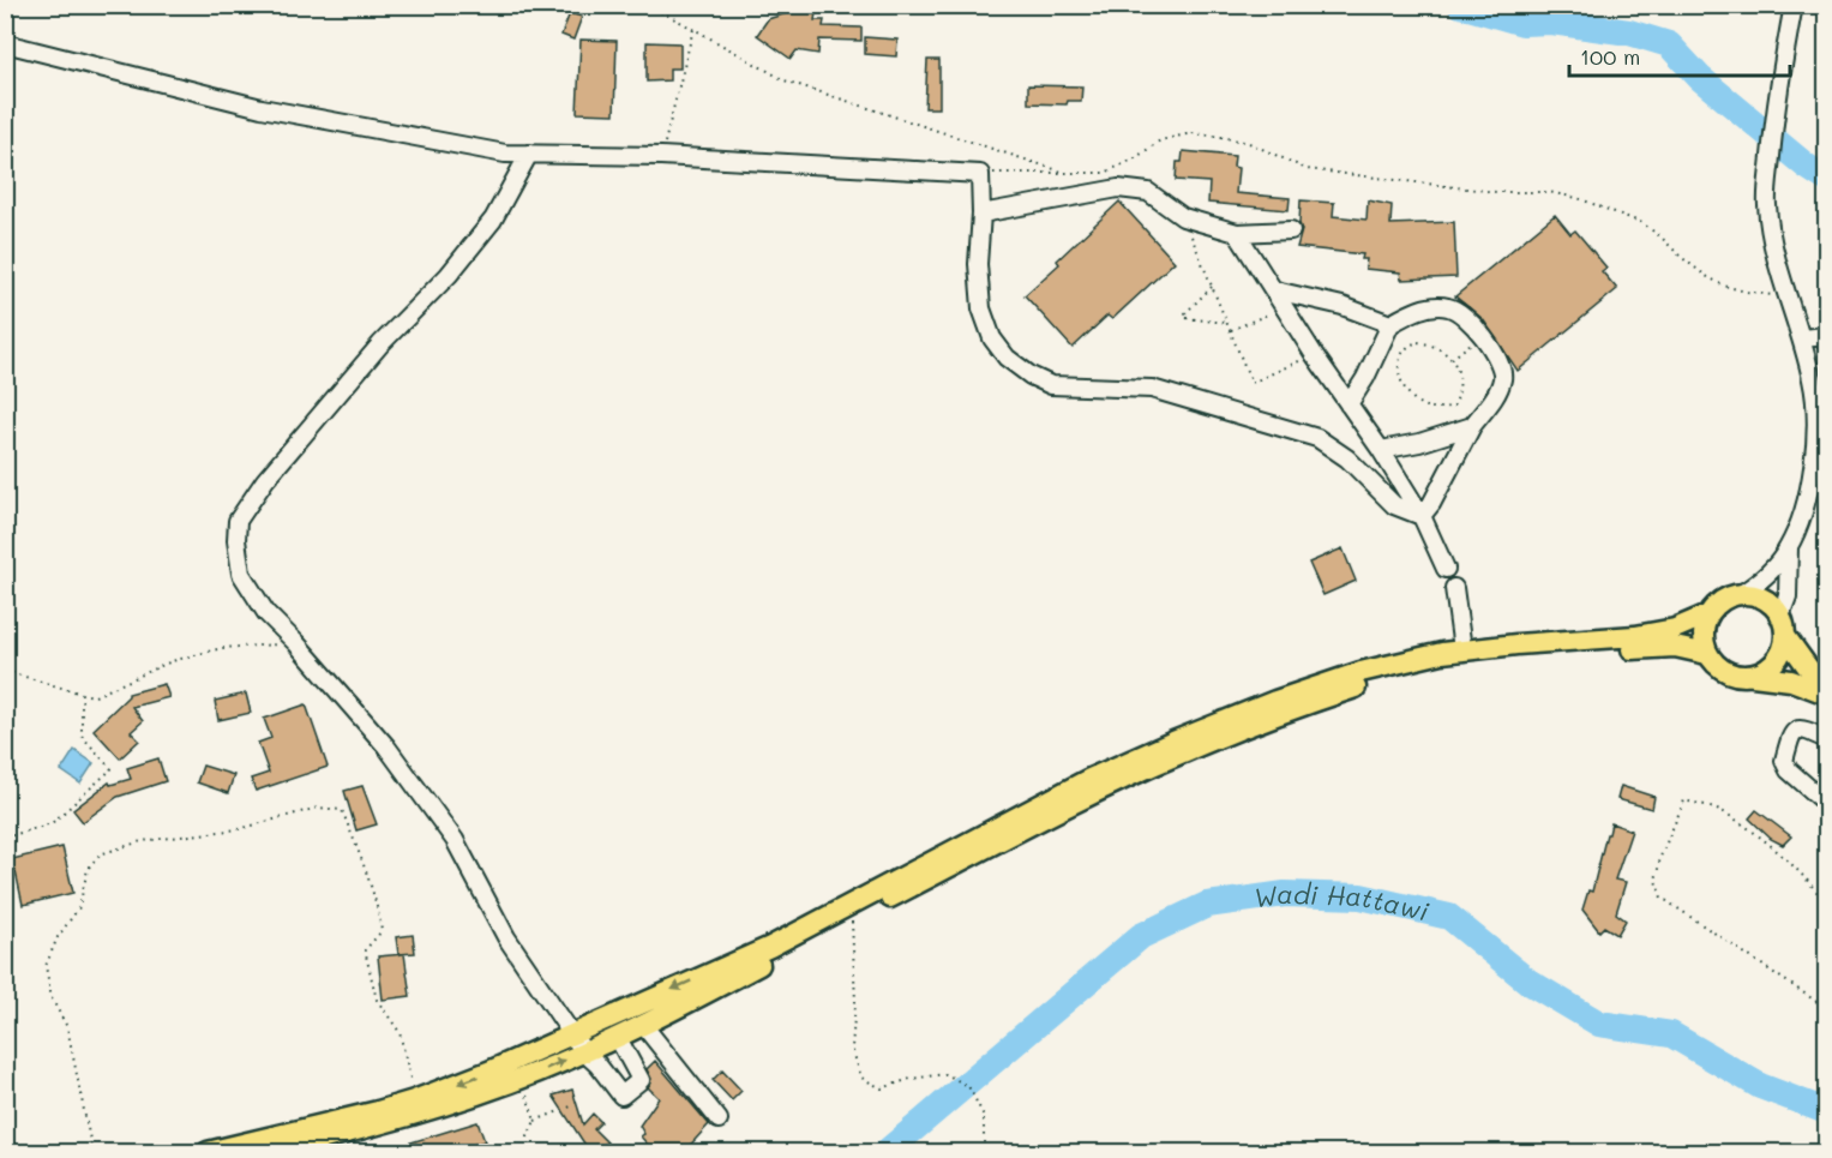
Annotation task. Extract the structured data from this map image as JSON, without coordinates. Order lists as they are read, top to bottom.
{
  "water": ["Wadi Hattawi"],
  "scale_bar": "100 m"
}
